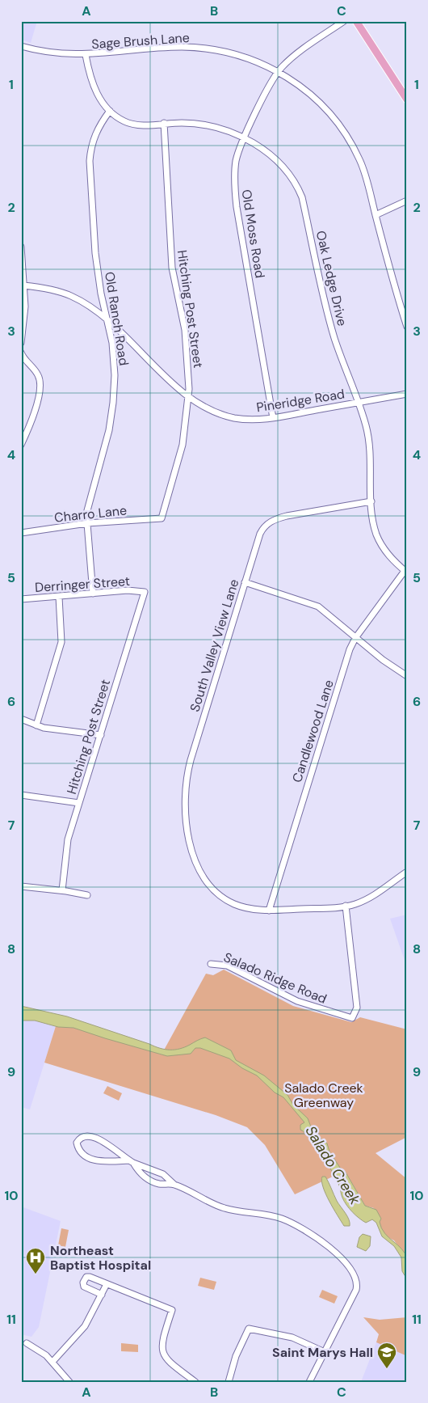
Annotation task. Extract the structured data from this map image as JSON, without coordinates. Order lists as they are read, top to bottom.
{
  "streets": {
    "street": [
      "Sage Brush Lane",
      "Old Moss Road",
      "Oak Ledge Drive",
      "Hitching Post Street",
      "Old Ranch Road",
      "Pineridge Road",
      "Charro Lane",
      "Derringer Street",
      "South Valley View Lane",
      "Candlewood Lane",
      "Salado Ridge Road"
    ]
  },
  "crossings": [
    ["Sage Brush Lane", "Old Moss Road"],
    ["Old Moss Road", "Oak Ledge Drive"],
    ["Old Moss Road", "Pineridge Road"],
    ["Oak Ledge Drive", "Hitching Post Street"],
    ["Oak Ledge Drive", "Old Ranch Road"],
    ["Oak Ledge Drive", "Pineridge Road"],
    ["Oak Ledge Drive", "South Valley View Lane"],
    ["Oak Ledge Drive", "Candlewood Lane"],
    ["Hitching Post Street", "Pineridge Road"],
    ["Hitching Post Street", "Charro Lane"],
    ["Hitching Post Street", "Derringer Street"],
    ["Old Ranch Road", "Pineridge Road"],
    ["Old Ranch Road", "Charro Lane"],
    ["Old Ranch Road", "Derringer Street"],
    ["South Valley View Lane", "Candlewood Lane"],
    ["South Valley View Lane", "Salado Ridge Road"]
  ],
  "water": ["Salado Creek"],
  "parks": ["Salado Creek Greenway"],
  "places": {
    "hospital": ["Northeast Baptist Hospital"],
    "school or university": ["Saint Marys Hall"]
  },
  "grid": {
    "columns": ["A", "B", "C"],
    "rows": [
      "1",
      "2",
      "3",
      "4",
      "5",
      "6",
      "7",
      "8",
      "9",
      "10",
      "11"
    ]
  }
}
